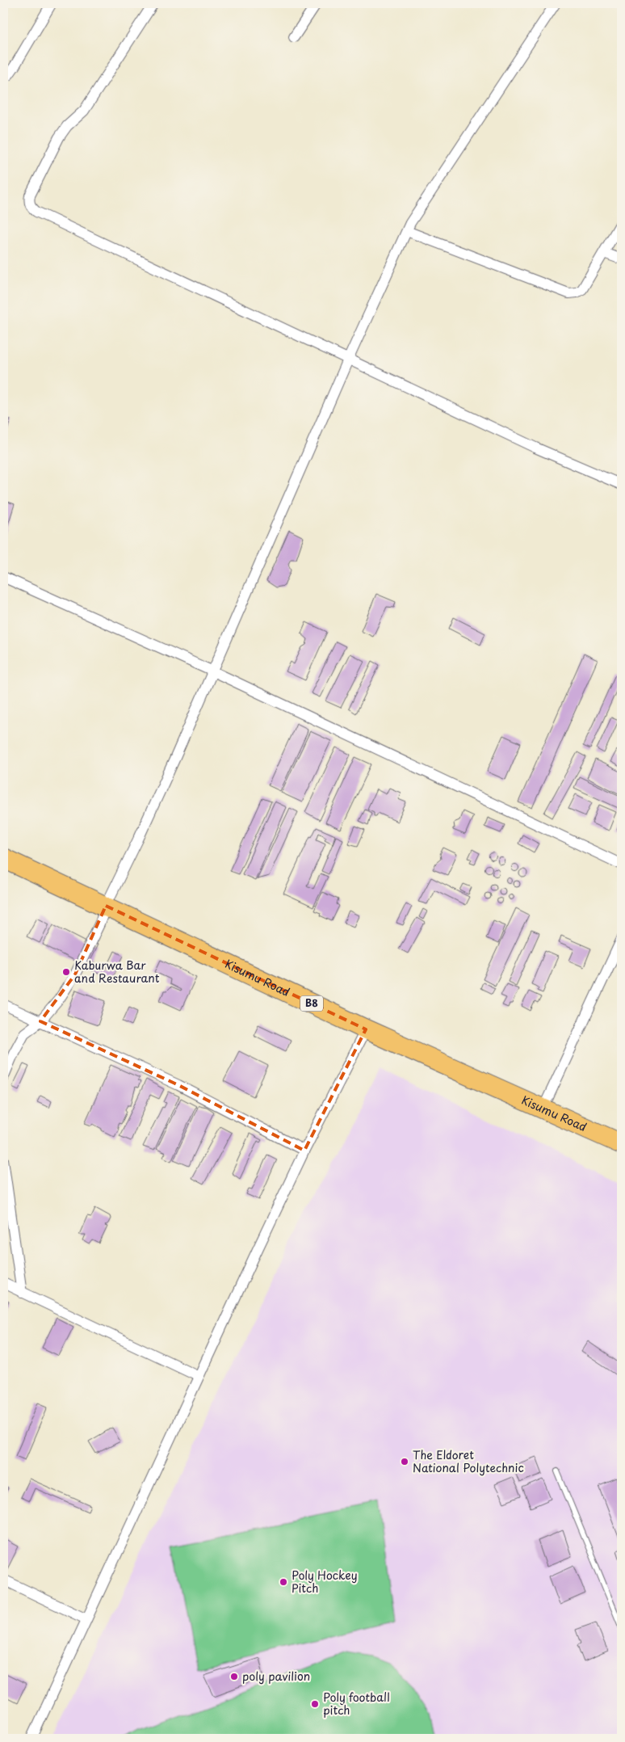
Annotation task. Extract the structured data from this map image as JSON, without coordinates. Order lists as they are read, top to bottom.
{
  "streets": {
    "highway": ["Kisumu Road", "B8"]
  },
  "places": [
    "Kaburwa Bar and Restaurant",
    "The Eldoret National Polytechnic",
    "Poly Hockey Pitch",
    "poly pavilion",
    "Poly football pitch"
  ]
}
